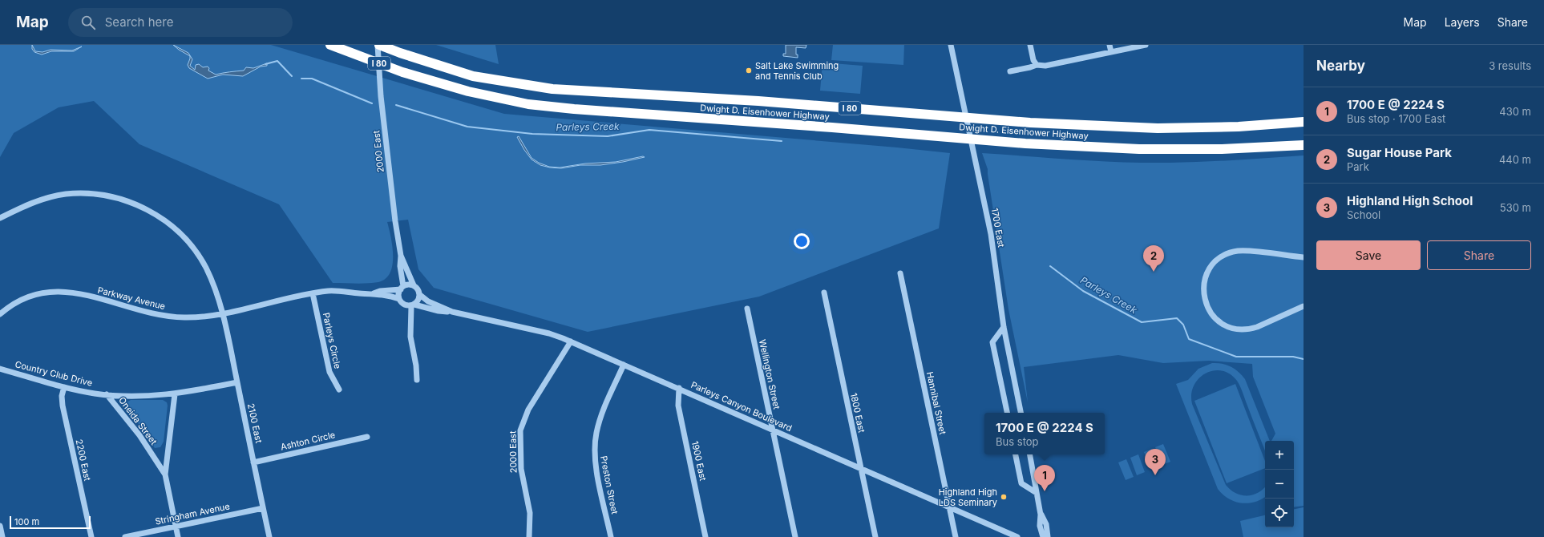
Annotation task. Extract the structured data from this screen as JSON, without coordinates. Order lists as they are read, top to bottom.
{
  "streets": {
    "highway": ["I 80", "Dwight D. Eisenhower Highway"],
    "street": [
      "2000 East",
      "1700 East",
      "Parkway Avenue",
      "Parleys Circle",
      "Country Club Drive",
      "Wellington Street",
      "Hannibal Street",
      "Parleys Canyon Boulevard",
      "1800 East",
      "Oneida Street",
      "2100 East",
      "Ashton Circle",
      "2200 East",
      "1900 East",
      "Preston Street",
      "Stringham Avenue"
    ]
  },
  "crossings": [
    ["Dwight D. Eisenhower Highway", "2000 East"],
    ["2000 East", "Parleys Canyon Boulevard"],
    ["Parkway Avenue", "Parleys Circle"],
    ["Parkway Avenue", "2100 East"],
    ["Country Club Drive", "Oneida Street"],
    ["Country Club Drive", "2100 East"],
    ["Country Club Drive", "2200 East"],
    ["Wellington Street", "Parleys Canyon Boulevard"],
    ["Hannibal Street", "Parleys Canyon Boulevard"],
    ["Parleys Canyon Boulevard", "1800 East"],
    ["Parleys Canyon Boulevard", "1900 East"],
    ["Parleys Canyon Boulevard", "Preston Street"],
    ["Oneida Street", "Stringham Avenue"],
    ["2100 East", "Ashton Circle"],
    ["2100 East", "Stringham Avenue"]
  ],
  "water": ["Parleys Creek"],
  "places": ["Salt Lake Swimming and Tennis Club", "Highland High LDS Seminary"],
  "scale_bar": "100 m",
  "page": {
    "header": "Map",
    "search": "Search here",
    "nav": ["Map", "Layers", "Share"],
    "heading": ["Nearby", "3 results"],
    "list": [
      {
        "mark": "1",
        "name": "1700 E @ 2224 S",
        "note": "Bus stop · 1700 East",
        "value": "430 m"
      },
      {
        "mark": "2",
        "name": "Sugar House Park",
        "note": "Park",
        "value": "440 m"
      },
      {
        "mark": "3",
        "name": "Highland High School",
        "note": "School",
        "value": "530 m"
      }
    ],
    "buttons": ["Save", "Share"],
    "pins": ["2", "3", "1"],
    "popup": ["1700 E @ 2224 S", "Bus stop"],
    "map_buttons": ["+", "−"],
    "scale": "100 m"
  }
}
